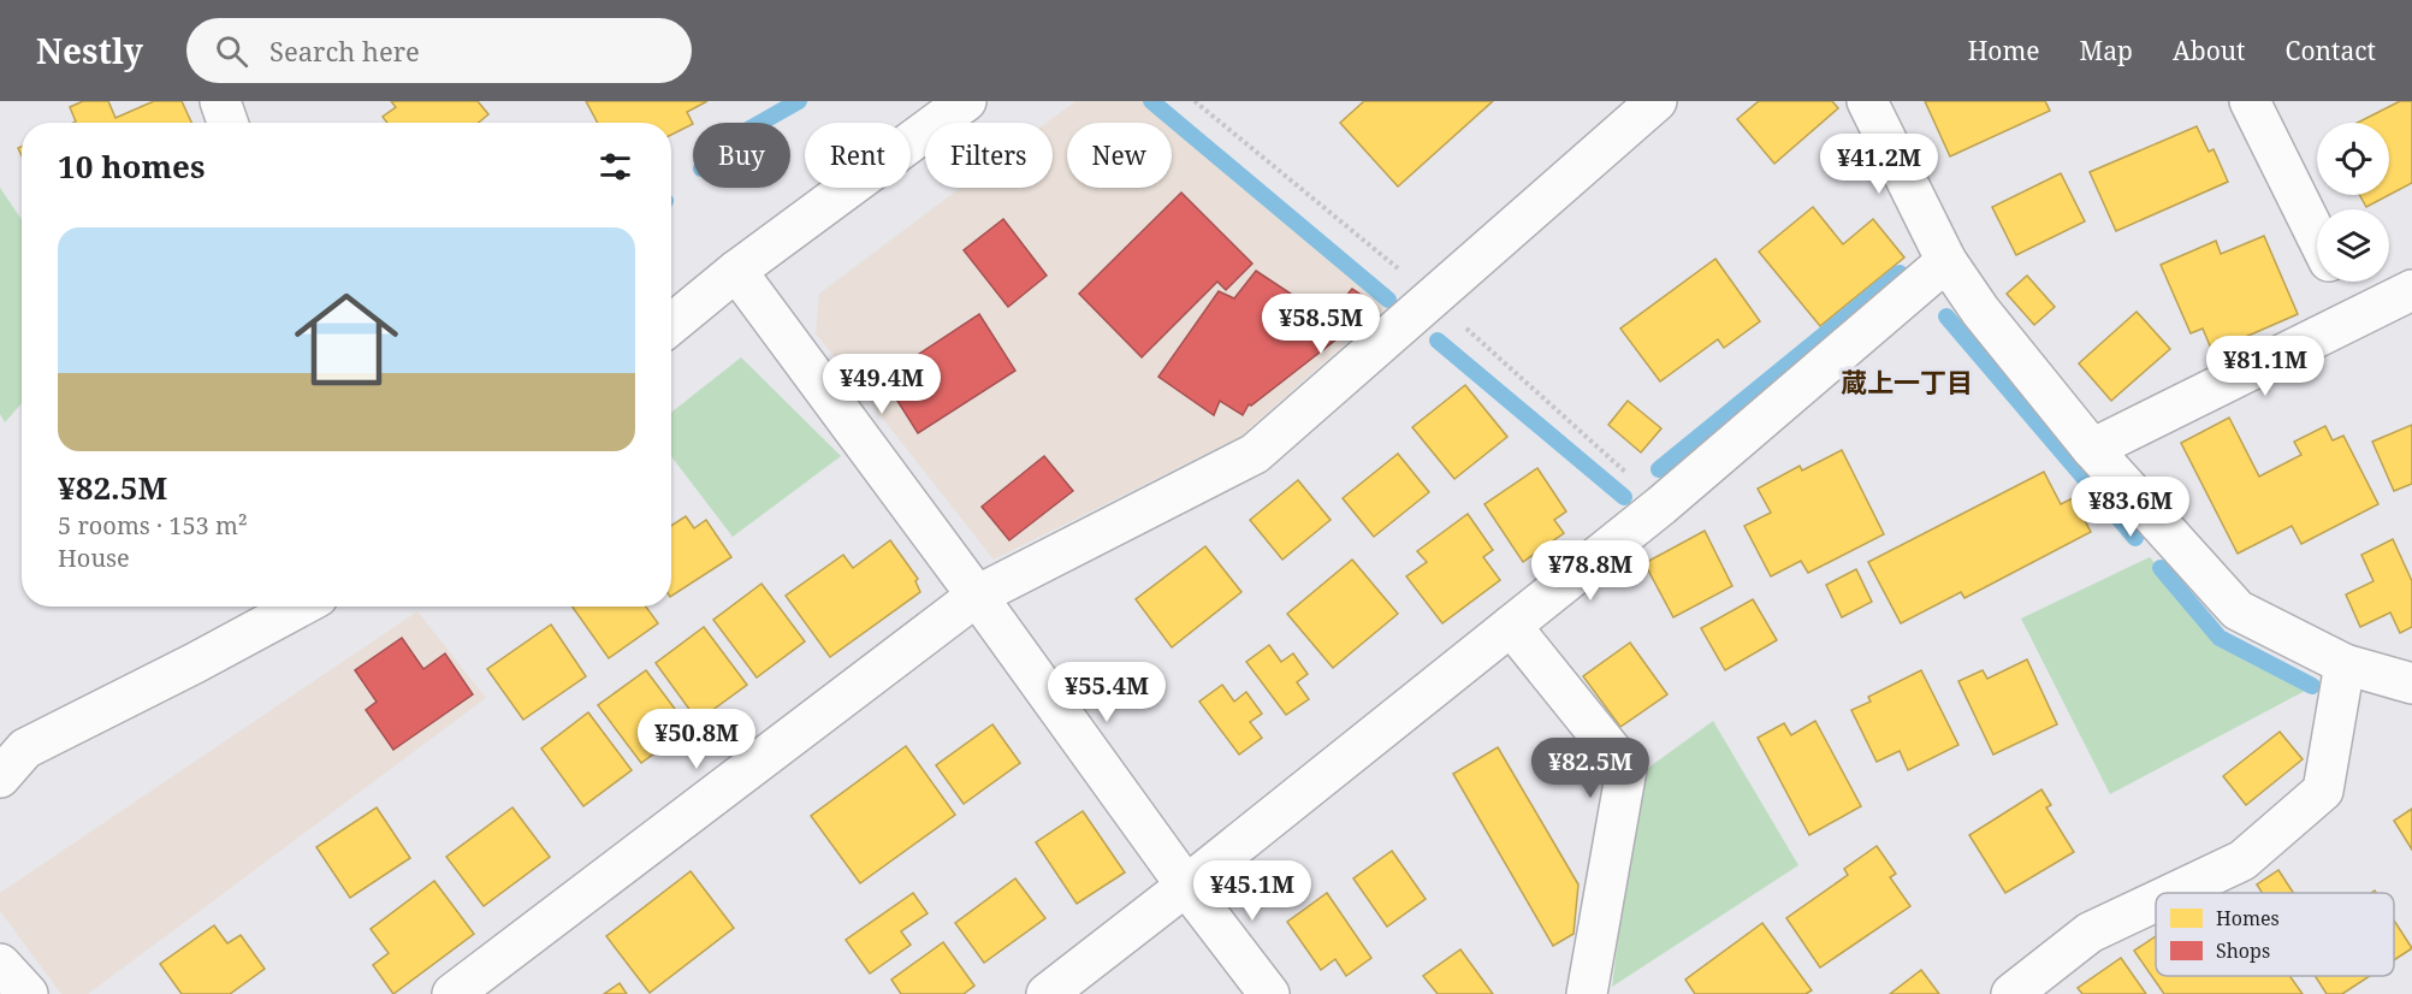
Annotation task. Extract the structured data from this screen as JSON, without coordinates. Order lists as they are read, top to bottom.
{
  "districts": ["蔵上一丁目"],
  "legend": ["Homes", "Shops"],
  "page": {
    "header": "Nestly",
    "search": "Search here",
    "nav": [
      "Home",
      "Map",
      "About",
      "Contact"
    ],
    "chip": [
      "Buy",
      "Rent",
      "Filters",
      "New"
    ],
    "heading": "10 homes",
    "price": [
      "¥41.2M",
      "¥58.5M",
      "¥81.1M",
      "¥49.4M",
      "¥83.6M",
      "¥78.8M",
      "¥55.4M",
      "¥50.8M",
      "¥82.5M",
      "¥45.1M"
    ],
    "list": [
      {
        "name": "¥82.5M",
        "note": "5 rooms · 153 m² · House"
      }
    ]
  }
}
